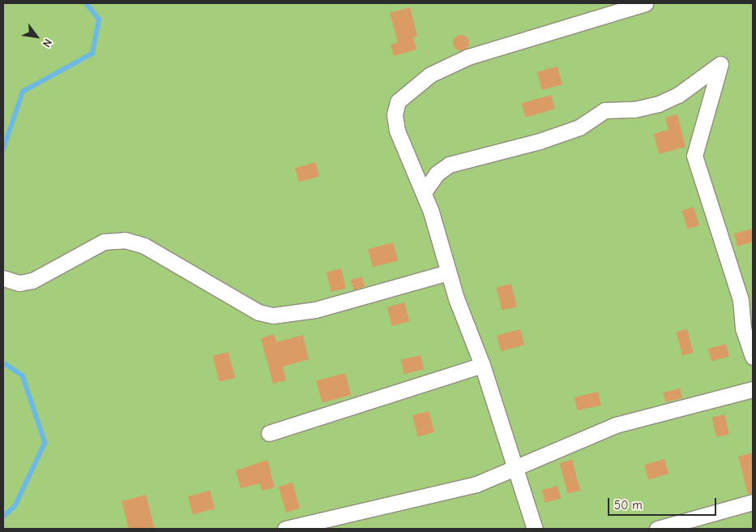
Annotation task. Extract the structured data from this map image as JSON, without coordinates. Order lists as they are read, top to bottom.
{
  "scale_bar": "50 m",
  "north": "bottom right"
}
